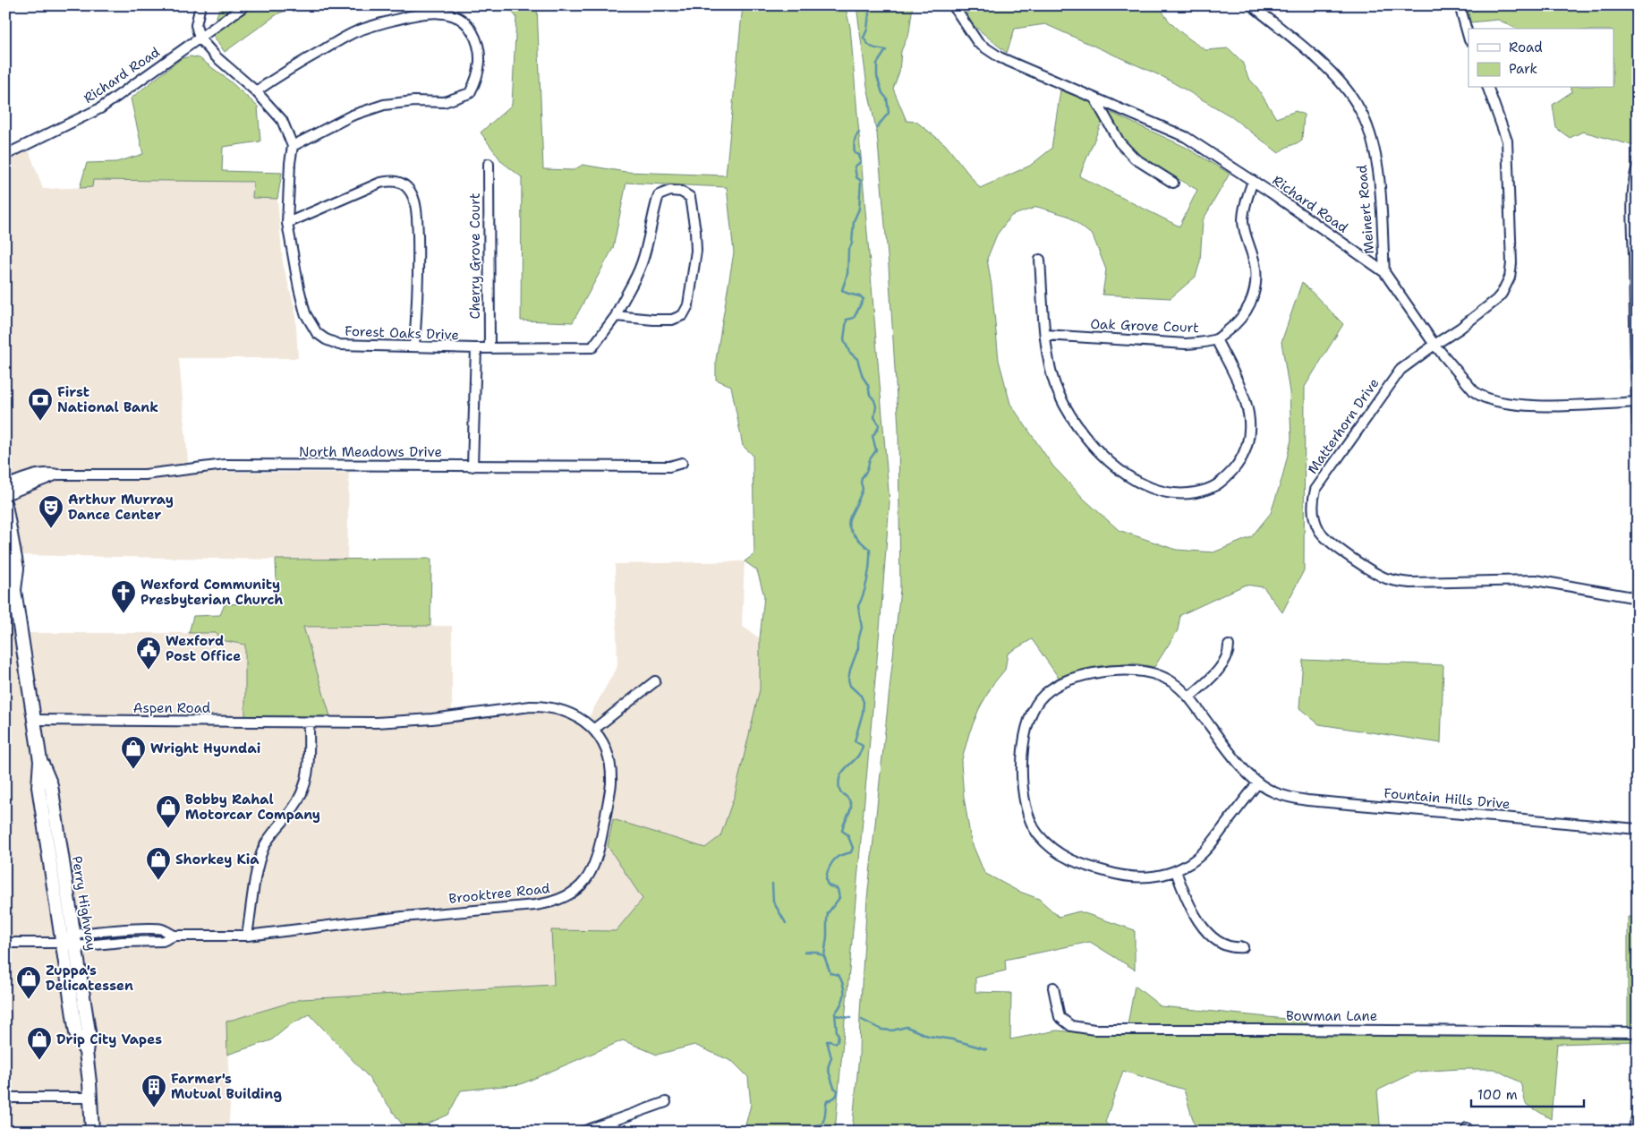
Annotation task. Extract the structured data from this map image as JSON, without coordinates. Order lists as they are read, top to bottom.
{
  "streets": {
    "highway": ["Perry Highway"],
    "street": [
      "Richard Road",
      "Meinert Road",
      "Cherry Grove Court",
      "Oak Grove Court",
      "Forest Oaks Drive",
      "Matterhorn Drive",
      "North Meadows Drive",
      "Aspen Road",
      "Fountain Hills Drive",
      "Brooktree Road",
      "Bowman Lane"
    ]
  },
  "crossings": [
    ["Richard Road", "Meinert Road"],
    ["Richard Road", "Forest Oaks Drive"],
    ["Richard Road", "Matterhorn Drive"],
    ["Cherry Grove Court", "Forest Oaks Drive"],
    ["Aspen Road", "Brooktree Road"],
    ["Aspen Road", "Perry Highway"],
    ["Brooktree Road", "Perry Highway"]
  ],
  "places": {
    "bank": ["First National Bank"],
    "theatre": ["Arthur Murray Dance Center"],
    "church": ["Wexford Community Presbyterian Church"],
    "public building": ["Wexford Post Office"],
    "shop": [
      "Wright Hyundai",
      "Bobby Rahal Motorcar Company",
      "Shorkey Kia",
      "Zuppa's Delicatessen",
      "Drip City Vapes"
    ],
    "building": ["Farmer's Mutual Building"]
  },
  "legend": ["Road", "Park"],
  "scale_bar": "100 m"
}
